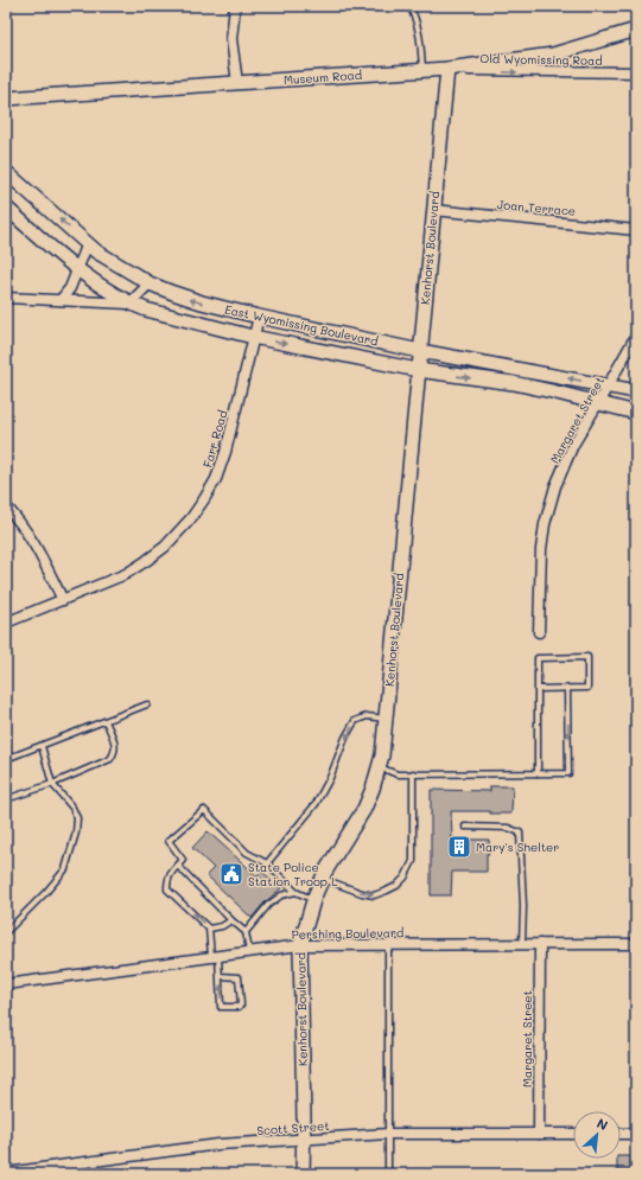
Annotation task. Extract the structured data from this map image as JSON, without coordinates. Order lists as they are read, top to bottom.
{
  "streets": {
    "street": [
      "Old Wyomissing Road",
      "Museum Road",
      "Joan Terrace",
      "Kenhorst Boulevard",
      "East Wyomissing Boulevard",
      "Margaret Street",
      "Farr Road",
      "Pershing Boulevard",
      "Scott Street"
    ]
  },
  "crossings": [
    ["Old Wyomissing Road", "Museum Road"],
    ["Old Wyomissing Road", "Kenhorst Boulevard"],
    ["Museum Road", "Kenhorst Boulevard"],
    ["Joan Terrace", "Kenhorst Boulevard"],
    ["Kenhorst Boulevard", "East Wyomissing Boulevard"],
    ["Kenhorst Boulevard", "Pershing Boulevard"],
    ["Kenhorst Boulevard", "Scott Street"],
    ["East Wyomissing Boulevard", "Margaret Street"],
    ["East Wyomissing Boulevard", "Farr Road"],
    ["Margaret Street", "Pershing Boulevard"],
    ["Margaret Street", "Scott Street"]
  ],
  "one_way": ["Old Wyomissing Road"],
  "places": {
    "building": ["Mary's Shelter"],
    "public building": ["State Police Station Troop L"]
  },
  "north": "top right"
}
